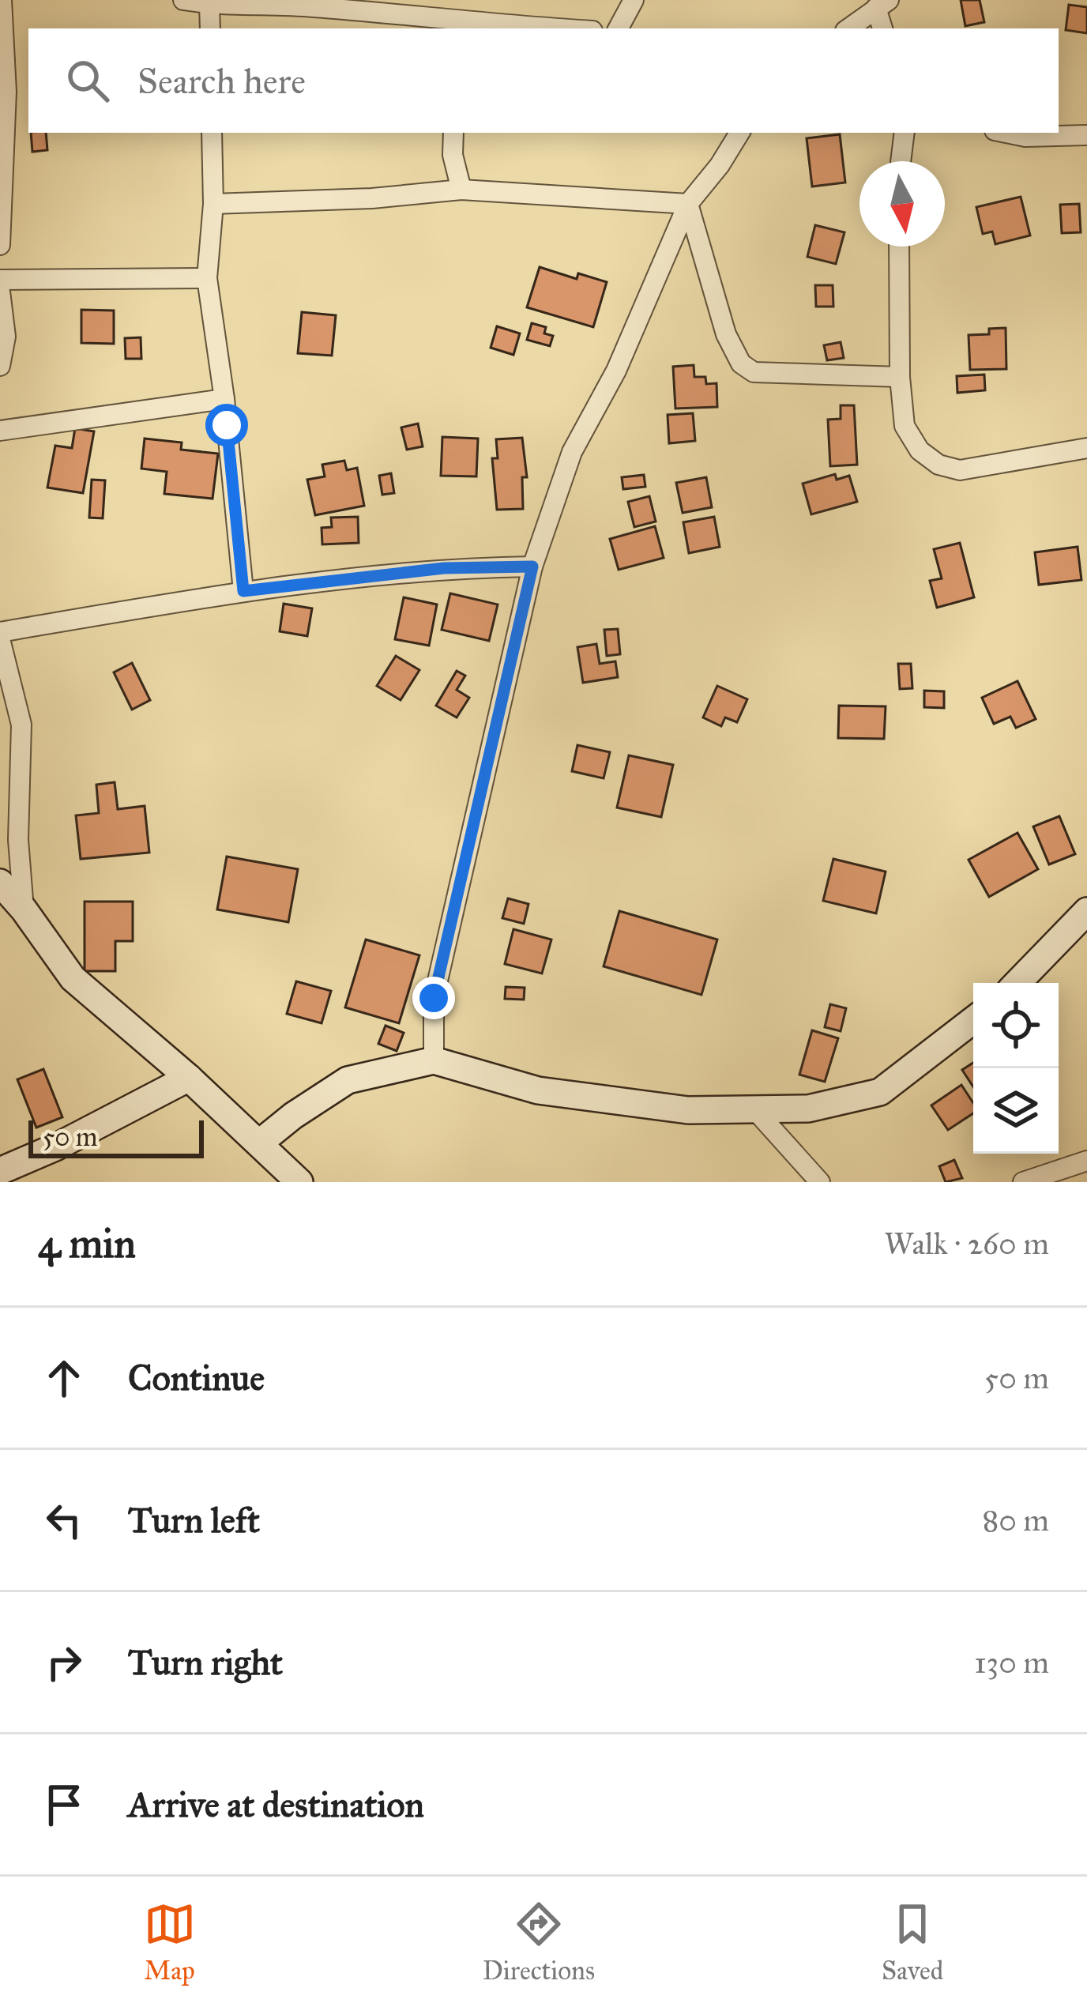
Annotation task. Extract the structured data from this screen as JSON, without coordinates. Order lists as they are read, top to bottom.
{
  "scale_bar": "50 m",
  "north": "bottom",
  "page": {
    "search": "Search here",
    "scale": "50 m",
    "heading": ["4 min", "Walk · 260 m"],
    "list": [
      ["Continue", "50 m"],
      ["Turn left", "80 m"],
      ["Turn right", "130 m"],
      "Arrive at destination"
    ],
    "nav": ["Map", "Directions", "Saved"]
  }
}
